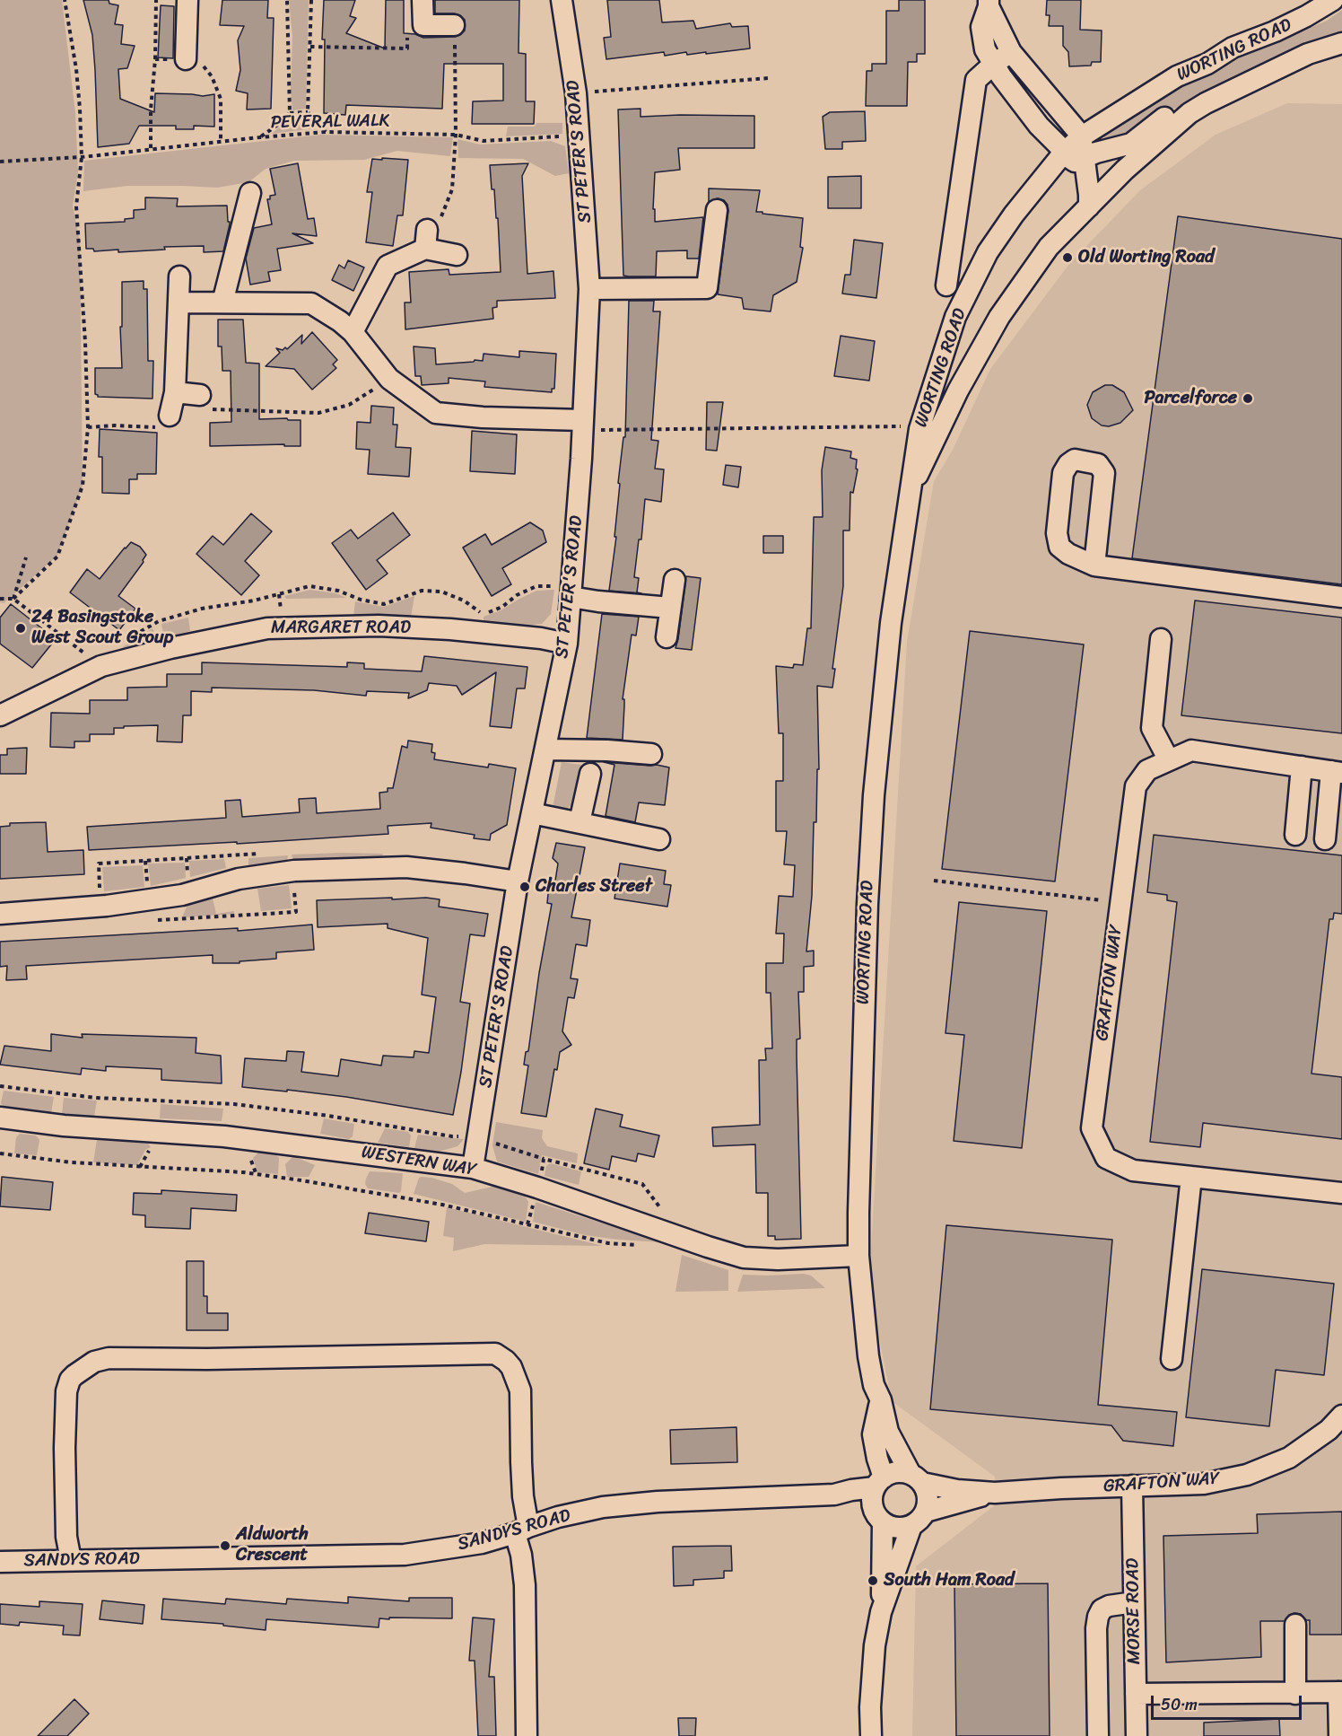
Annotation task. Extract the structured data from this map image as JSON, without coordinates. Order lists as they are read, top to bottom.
{
  "streets": {
    "street": [
      "WORTING ROAD",
      "ST PETER'S ROAD",
      "MARGARET ROAD",
      "GRAFTON WAY",
      "WESTERN WAY",
      "SANDYS ROAD",
      "MORSE ROAD"
    ],
    "path": ["PEVERAL WALK"]
  },
  "crossings": [
    ["WORTING ROAD", "GRAFTON WAY"],
    ["WORTING ROAD", "WESTERN WAY"],
    ["WORTING ROAD", "SANDYS ROAD"],
    ["PEVERAL WALK", "ST PETER'S ROAD"],
    ["ST PETER'S ROAD", "MARGARET ROAD"],
    ["ST PETER'S ROAD", "WESTERN WAY"],
    ["GRAFTON WAY", "SANDYS ROAD"],
    ["GRAFTON WAY", "MORSE ROAD"]
  ],
  "places": [
    "Old Worting Road",
    "Parcelforce",
    "24 Basingstoke West Scout Group",
    "Charles Street",
    "Aldworth Crescent",
    "South Ham Road"
  ],
  "scale_bar": "50 m"
}
